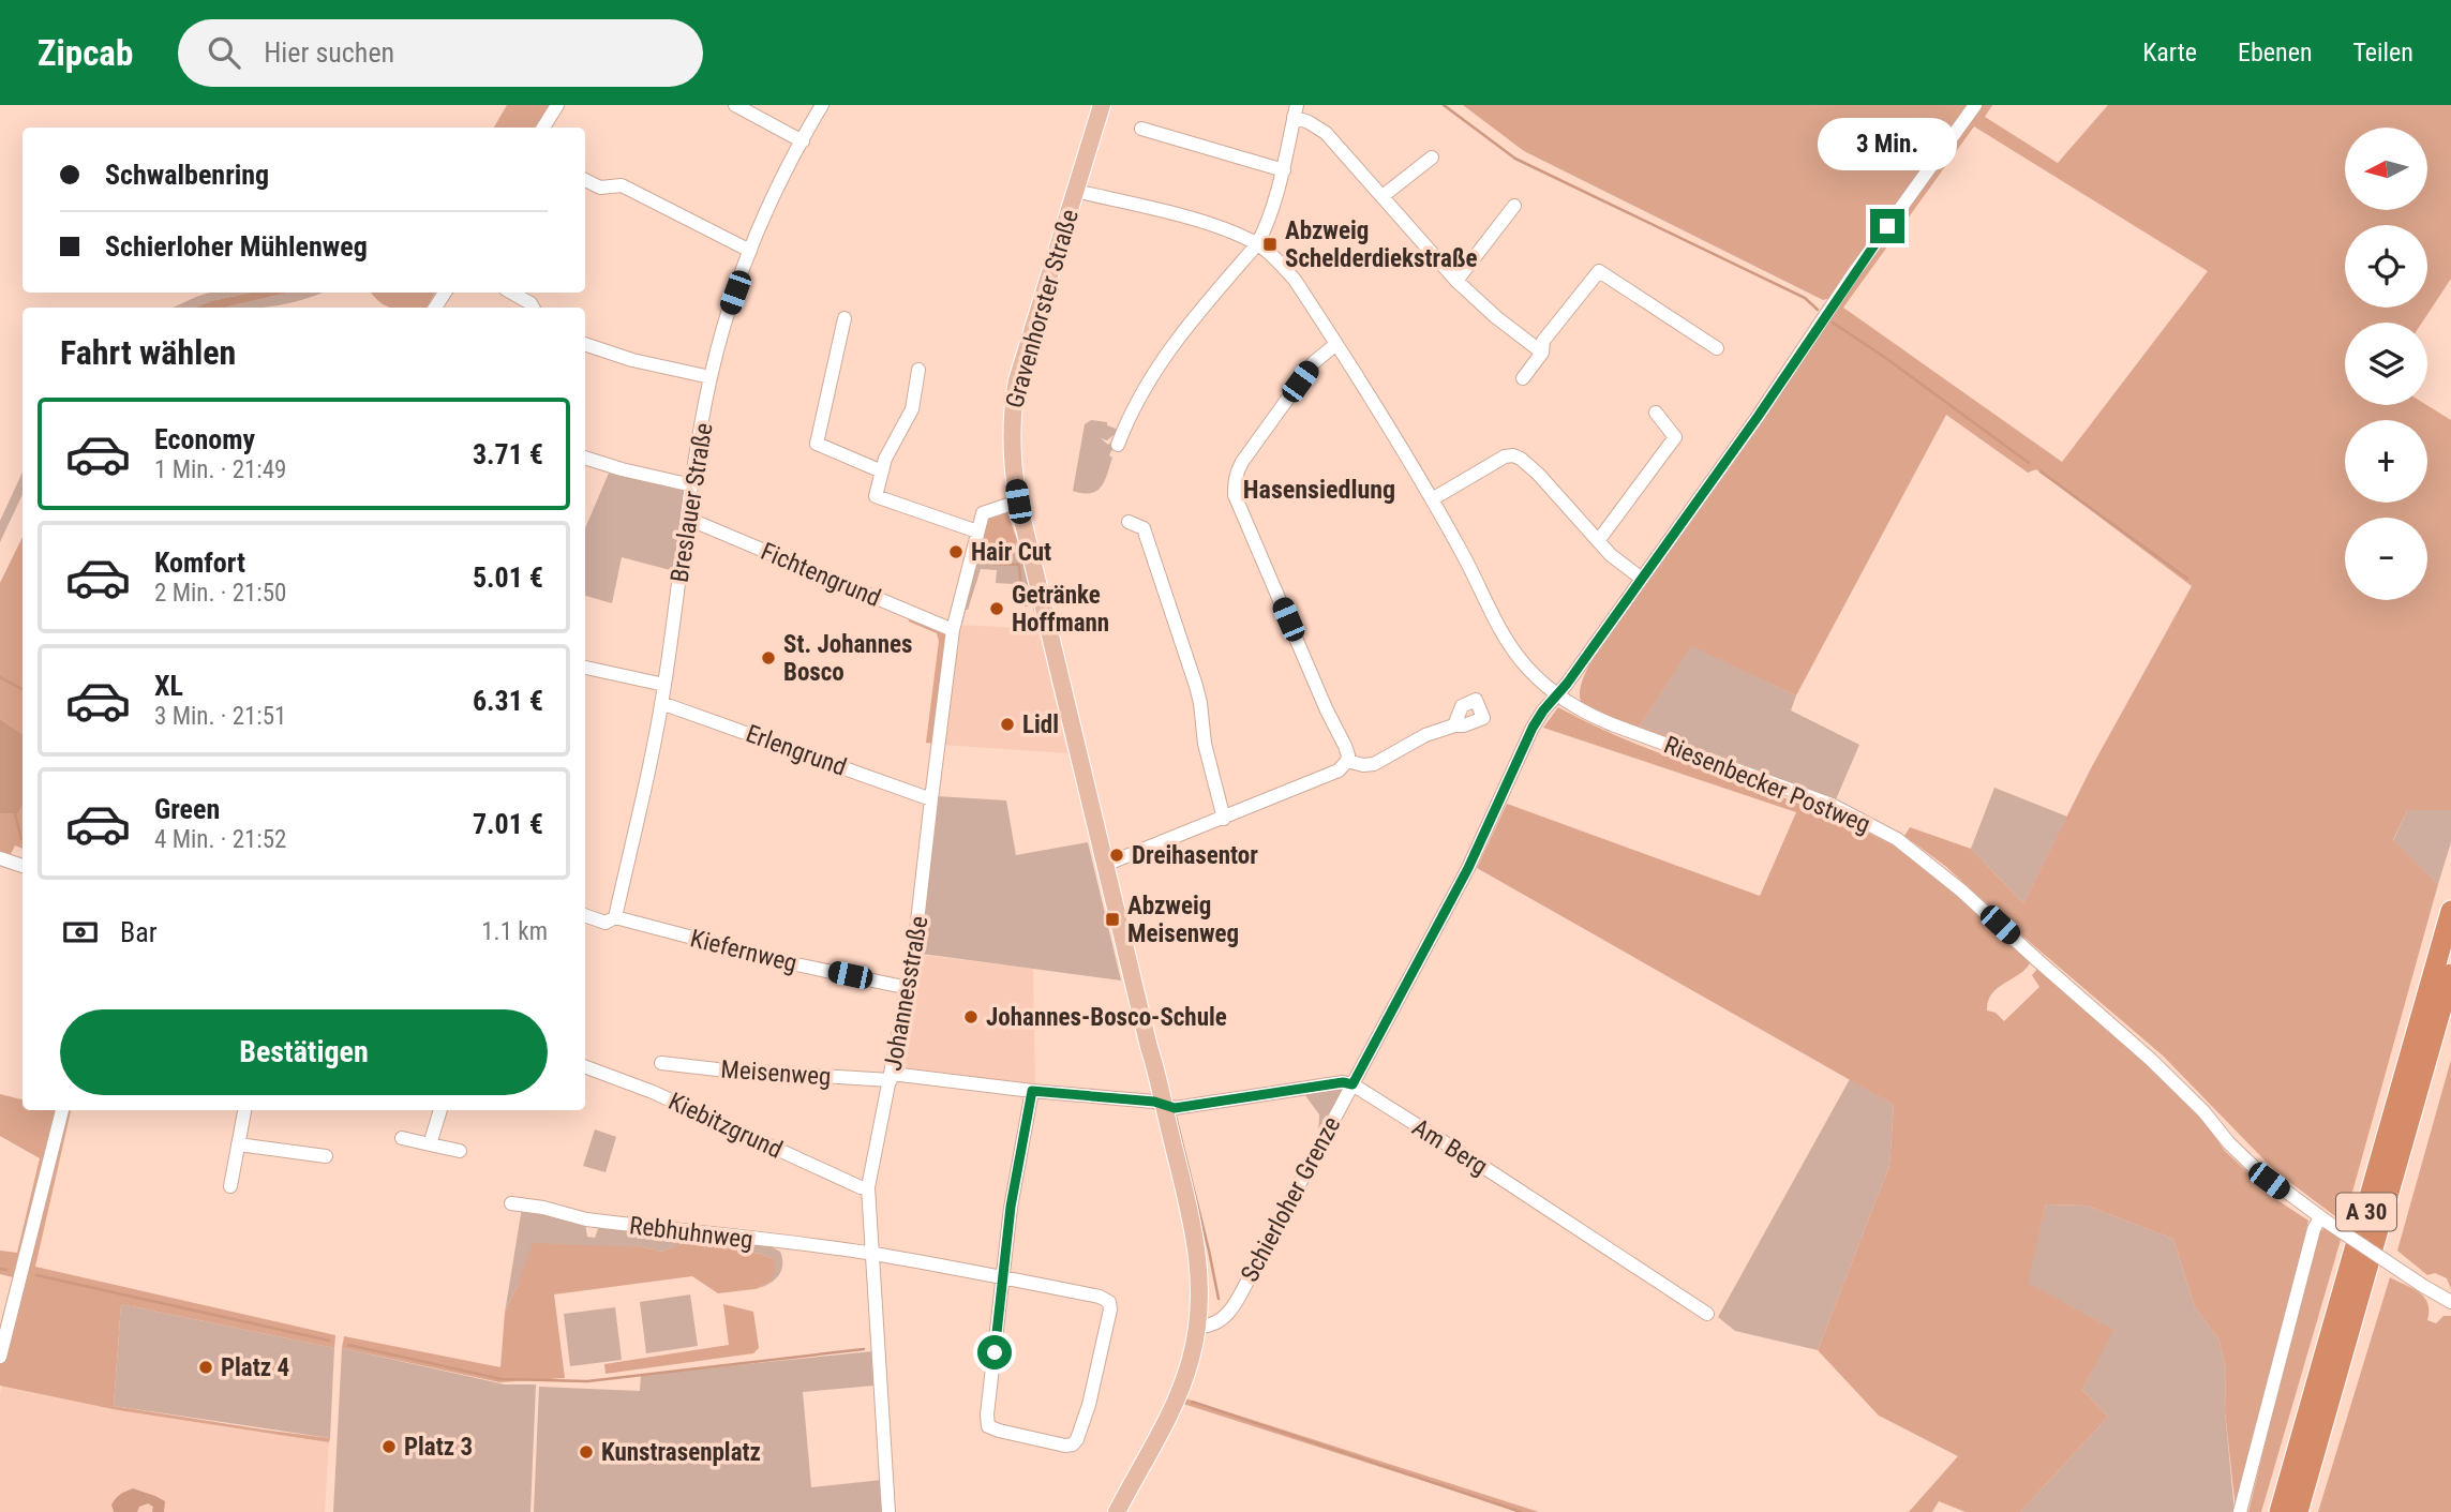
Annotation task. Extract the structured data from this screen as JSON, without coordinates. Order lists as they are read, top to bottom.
{
  "streets": {
    "highway": ["A 30"],
    "main road": ["Gravenhorster Straße"],
    "street": [
      "Breslauer Straße",
      "Fichtengrund",
      "Erlengrund",
      "Riesenbecker Postweg",
      "Kiefernweg",
      "Johannesstraße",
      "Meisenweg",
      "Kiebitzgrund",
      "Am Berg",
      "Schierloher Grenze",
      "Rebhuhnweg"
    ]
  },
  "crossings": [
    ["Gravenhorster Straße", "Riesenbecker Postweg"],
    ["Gravenhorster Straße", "Johannesstraße"],
    ["Gravenhorster Straße", "Meisenweg"],
    ["Gravenhorster Straße", "Schierloher Grenze"],
    ["Breslauer Straße", "Fichtengrund"],
    ["Breslauer Straße", "Erlengrund"],
    ["Breslauer Straße", "Kiefernweg"],
    ["Fichtengrund", "Johannesstraße"],
    ["Erlengrund", "Johannesstraße"],
    ["Riesenbecker Postweg", "Schierloher Grenze"],
    ["Kiefernweg", "Johannesstraße"],
    ["Johannesstraße", "Meisenweg"],
    ["Johannesstraße", "Kiebitzgrund"],
    ["Johannesstraße", "Rebhuhnweg"],
    ["Am Berg", "Schierloher Grenze"]
  ],
  "districts": ["Hasensiedlung"],
  "places": {
    "transit": ["Abzweig Schelderdiekstraße", "Abzweig Meisenweg"],
    "other": [
      "Hair Cut",
      "Getränke Hoffmann",
      "St. Johannes Bosco",
      "Lidl",
      "Dreihasentor",
      "Johannes-Bosco-Schule",
      "Platz 4",
      "Platz 3",
      "Kunstrasenplatz"
    ]
  },
  "north": "left",
  "page": {
    "header": "Zipcab",
    "search": "Hier suchen",
    "nav": ["Karte", "Ebenen", "Teilen"],
    "bubble": "3 Min.",
    "map_buttons": ["+", "−"],
    "banner": ["Schwalbenring", "Schierloher Mühlenweg"],
    "heading": "Fahrt wählen",
    "list": [
      {
        "name": "Economy",
        "note": "1 Min. · 21:49",
        "value": "3.71 €"
      },
      {
        "name": "Komfort",
        "note": "2 Min. · 21:50",
        "value": "5.01 €"
      },
      {
        "name": "XL",
        "note": "3 Min. · 21:51",
        "value": "6.31 €"
      },
      {
        "name": "Green",
        "note": "4 Min. · 21:52",
        "value": "7.01 €"
      }
    ],
    "pay": ["Bar", "1.1 km"],
    "buttons": "Bestätigen"
  }
}
